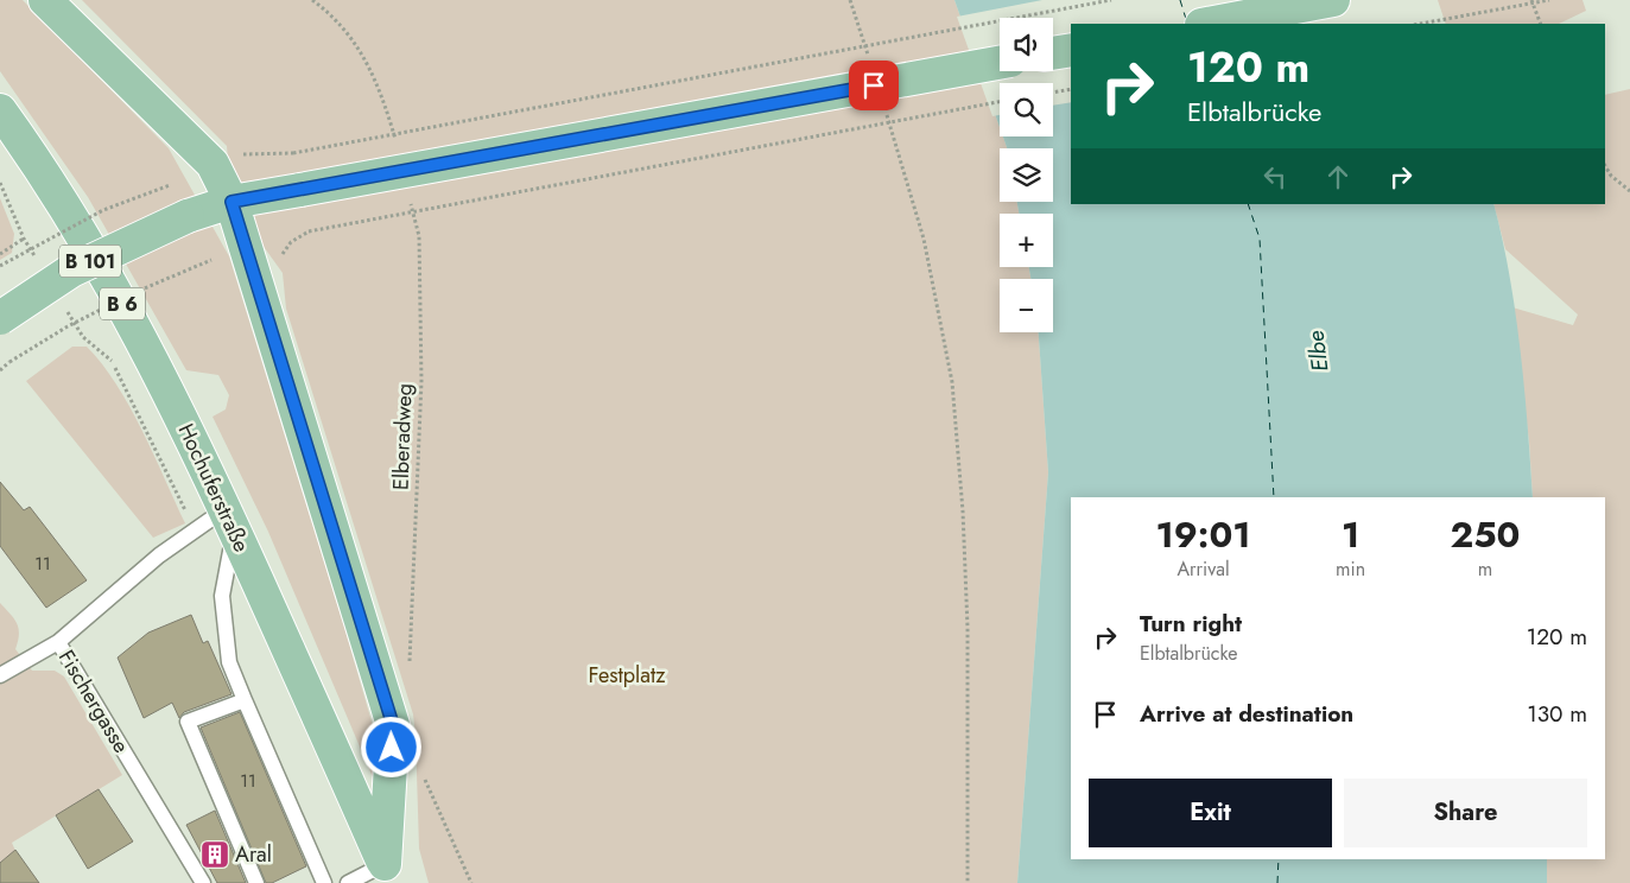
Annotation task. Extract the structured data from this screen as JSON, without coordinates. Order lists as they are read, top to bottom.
{
  "streets": {
    "main road": ["B 101", "B 6", "Hochuferstraße"],
    "lane": ["Fischergasse"],
    "path": ["Elberadweg"]
  },
  "crossings": [
    ["Hochuferstraße", "Fischergasse"]
  ],
  "water": ["Elbe"],
  "parks": ["Festplatz"],
  "places": {
    "building": ["Aral"]
  },
  "house_numbers": ["11", "11"],
  "page": {
    "map_buttons": ["+", "−"],
    "turn": ["120 m", "Elbtalbrücke"],
    "eta": [
      "19:01",
      "Arrival",
      "1",
      "min",
      "250",
      "m"
    ],
    "list": [
      {
        "name": "Turn right",
        "note": "Elbtalbrücke",
        "value": "120 m"
      },
      {
        "name": "Arrive at destination",
        "value": "130 m"
      }
    ],
    "buttons": ["Exit", "Share"]
  }
}
